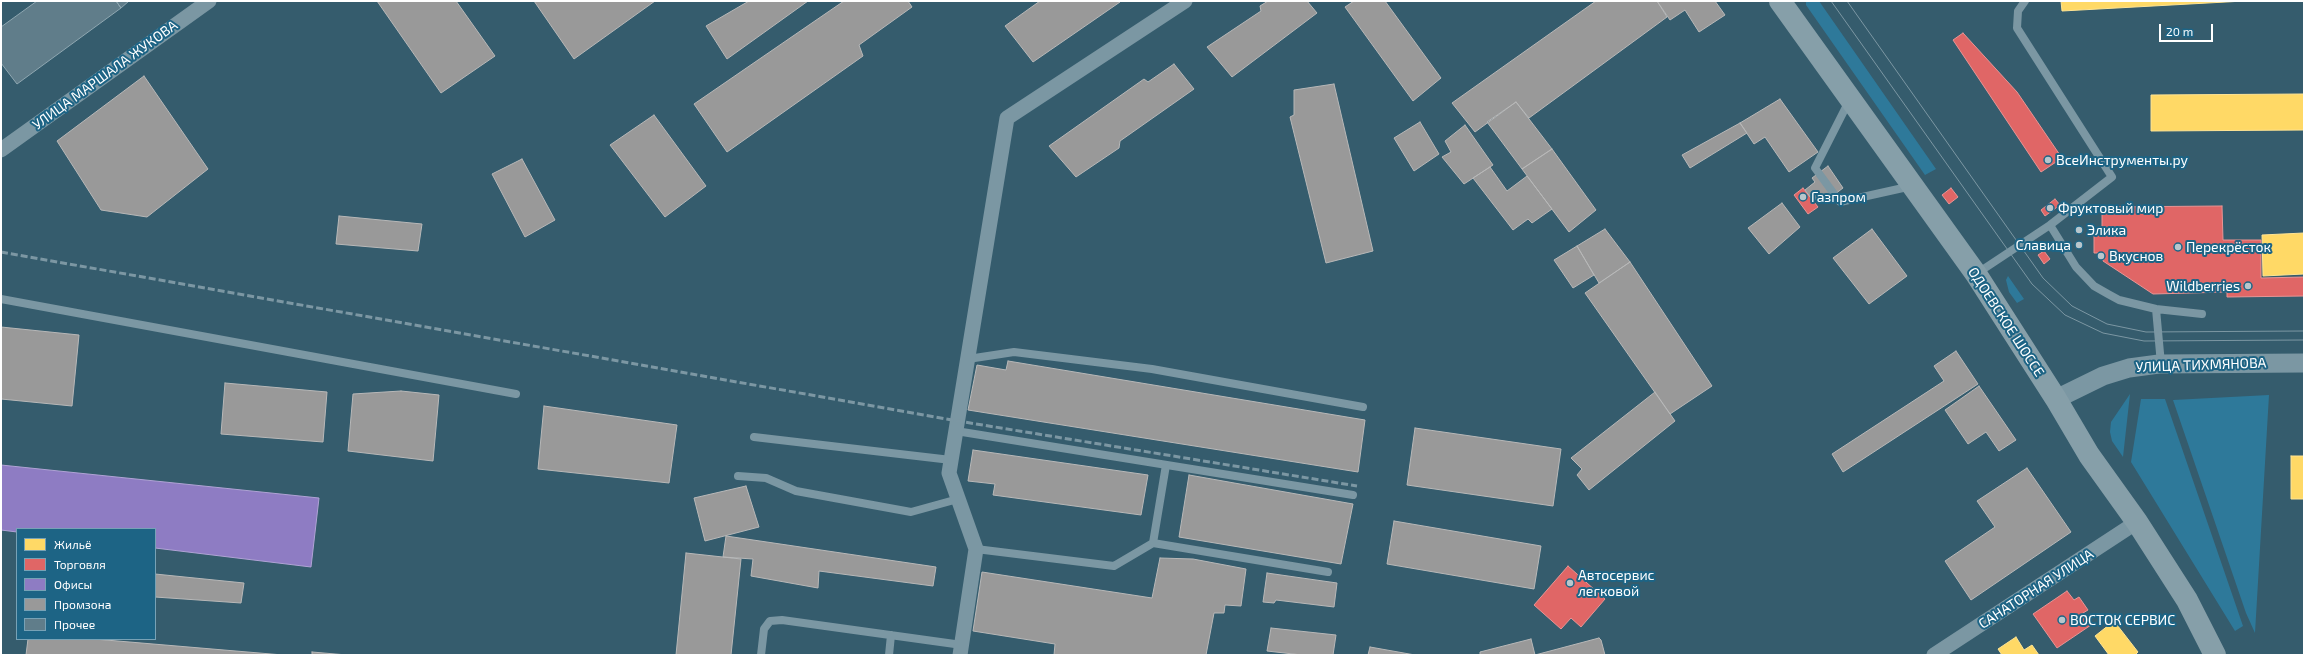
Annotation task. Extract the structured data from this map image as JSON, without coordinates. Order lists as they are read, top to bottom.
{
  "streets": {
    "main road": ["ОДОЕВСКОЕ ШОССЕ"],
    "street": ["УЛИЦА МАРШАЛА ЖУКОВА", "УЛИЦА ТИХМЯНОВА", "САНАТОРНАЯ УЛИЦА"]
  },
  "crossings": [
    ["ОДОЕВСКОЕ ШОССЕ", "УЛИЦА ТИХМЯНОВА"],
    ["ОДОЕВСКОЕ ШОССЕ", "САНАТОРНАЯ УЛИЦА"]
  ],
  "places": [
    "ВсеИнструменты.ру",
    "Газпром",
    "Фруктовый мир",
    "Элика",
    "Славица",
    "Перекрёсток",
    "Вкуснов",
    "Wildberries",
    "Автосервис легковой",
    "ВОСТОК СЕРВИС"
  ],
  "legend": [
    "Жильё",
    "Торговля",
    "Офисы",
    "Промзона",
    "Прочее"
  ],
  "scale_bar": "20 m"
}
